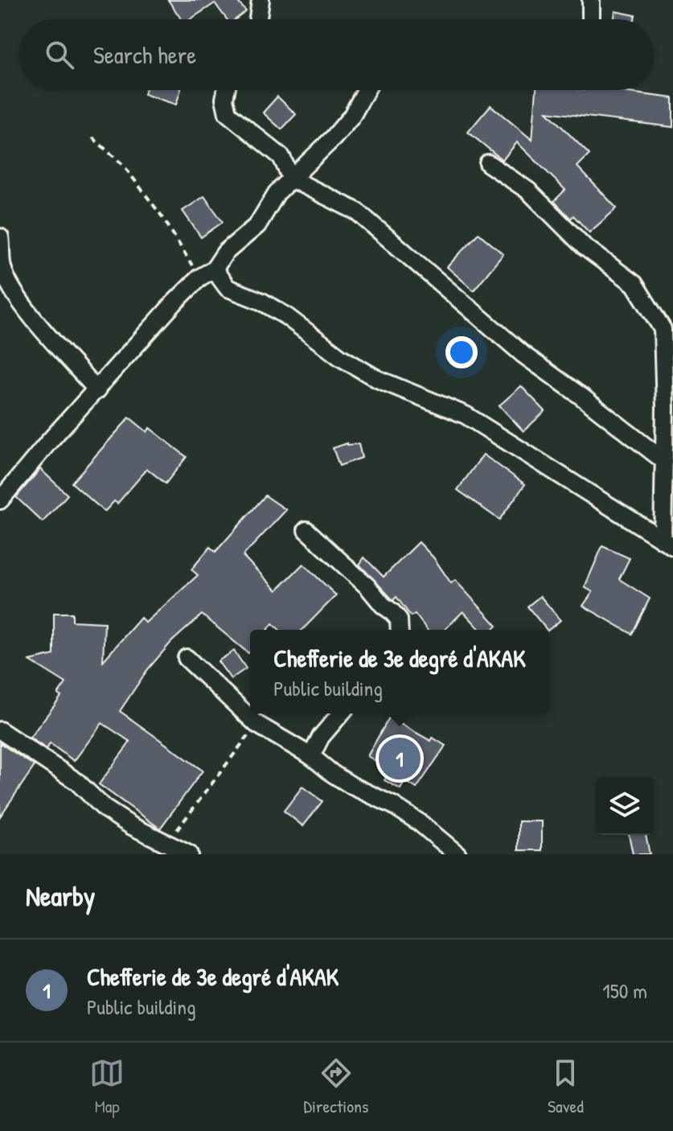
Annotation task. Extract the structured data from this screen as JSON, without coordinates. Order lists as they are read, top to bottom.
{
  "page": {
    "search": "Search here",
    "popup": ["Chefferie de 3e degré d'AKAK", "Public building"],
    "pins": "1",
    "heading": "Nearby",
    "list": [
      {
        "mark": "1",
        "name": "Chefferie de 3e degré d'AKAK",
        "note": "Public building",
        "value": "150 m"
      }
    ],
    "nav": ["Map", "Directions", "Saved"]
  }
}
